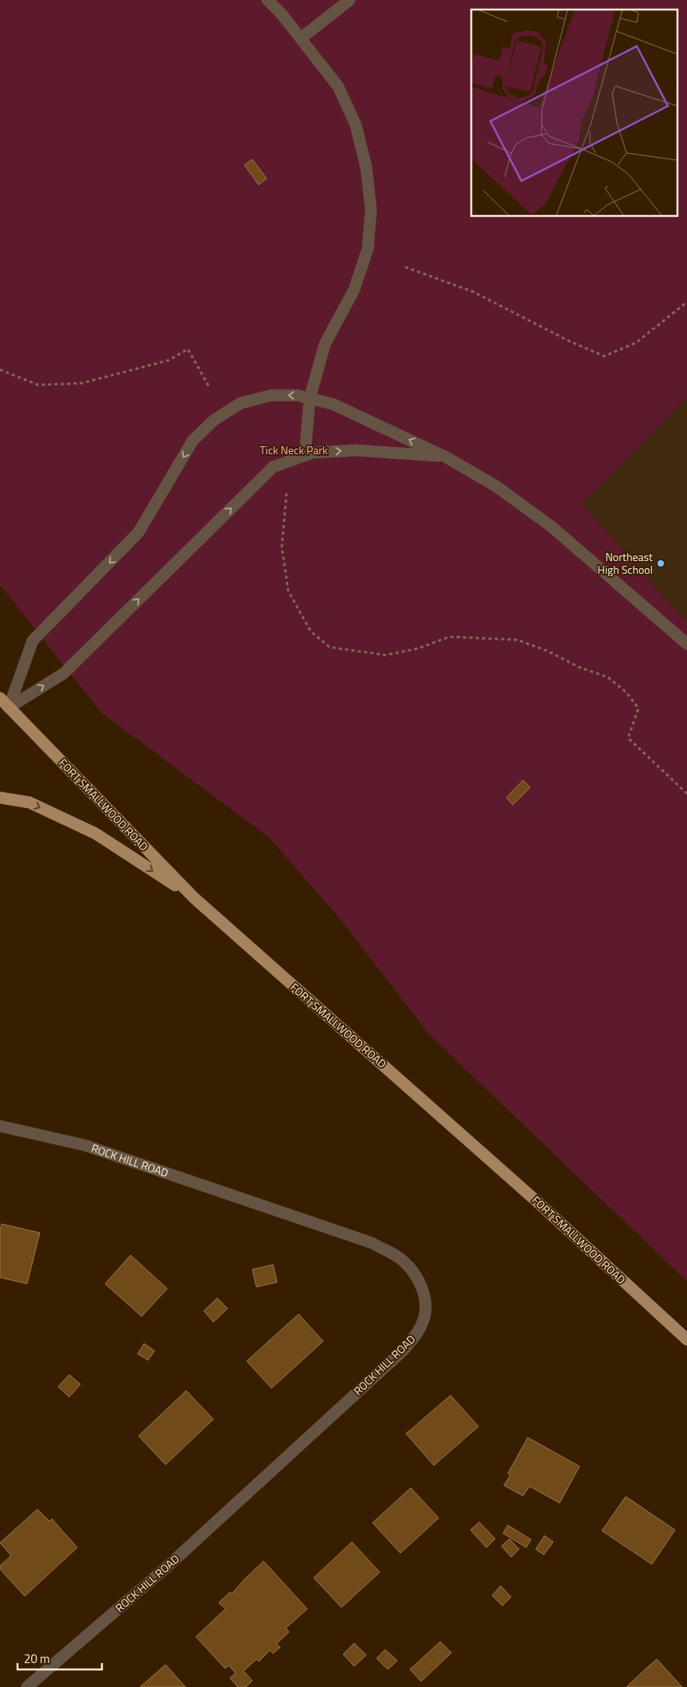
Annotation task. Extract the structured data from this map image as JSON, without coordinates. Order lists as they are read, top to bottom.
{
  "streets": {
    "main road": ["FORT SMALLWOOD ROAD"],
    "street": ["ROCK HILL ROAD"]
  },
  "parks": ["Tick Neck Park"],
  "places": ["Northeast High School"],
  "scale_bar": "20 m"
}
